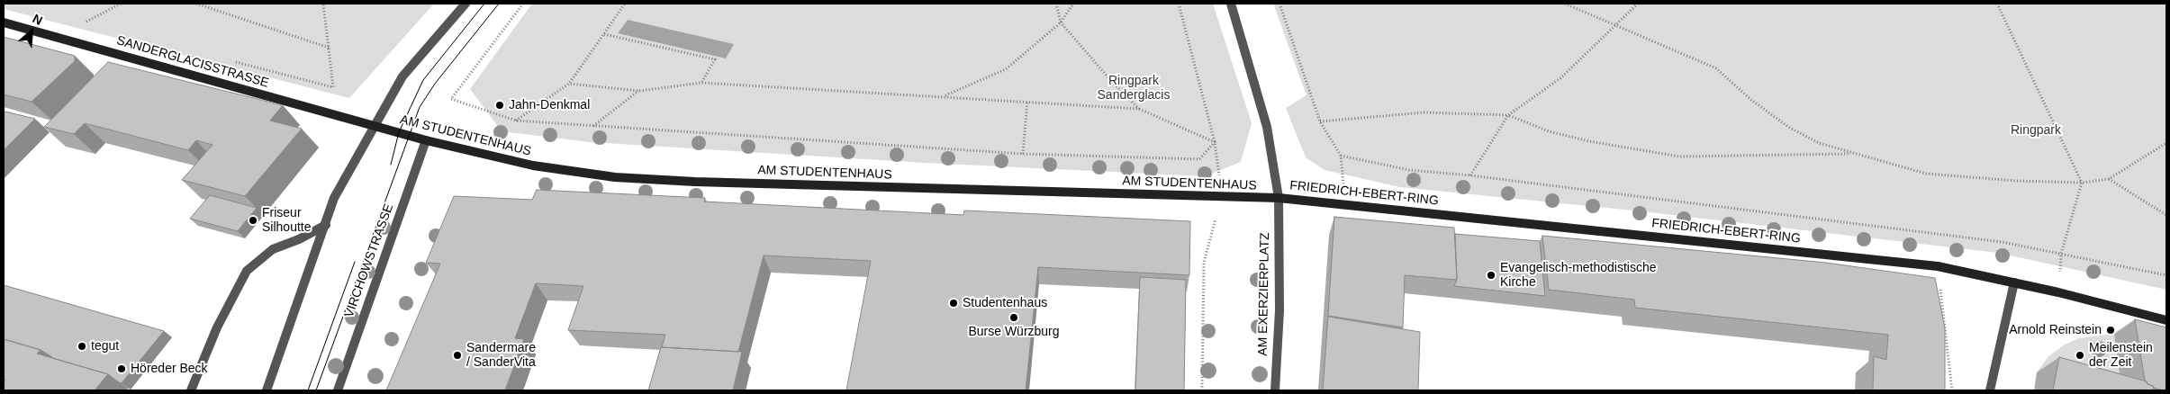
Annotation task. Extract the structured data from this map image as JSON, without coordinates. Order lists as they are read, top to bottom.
{
  "streets": {
    "main road": ["SANDERGLACISSTRASSE", "AM STUDENTENHAUS", "FRIEDRICH-EBERT-RING"],
    "street": ["VIRCHOWSTRASSE", "AM EXERZIERPLATZ"]
  },
  "crossings": [
    ["SANDERGLACISSTRASSE", "AM STUDENTENHAUS"],
    ["AM STUDENTENHAUS", "FRIEDRICH-EBERT-RING"],
    ["AM STUDENTENHAUS", "VIRCHOWSTRASSE"],
    ["AM STUDENTENHAUS", "AM EXERZIERPLATZ"],
    ["FRIEDRICH-EBERT-RING", "AM EXERZIERPLATZ"]
  ],
  "parks": ["Ringpark Sanderglacis", "Ringpark"],
  "places": [
    "Jahn-Denkmal",
    "Friseur Silhoutte",
    "Evangelisch-methodistische Kirche",
    "Studentenhaus",
    "Burse Würzburg",
    "Arnold Reinstein",
    "tegut",
    "Sandermare / SanderVita",
    "Meilenstein der Zeit",
    "Höreder Beck"
  ],
  "north": "top right"
}
